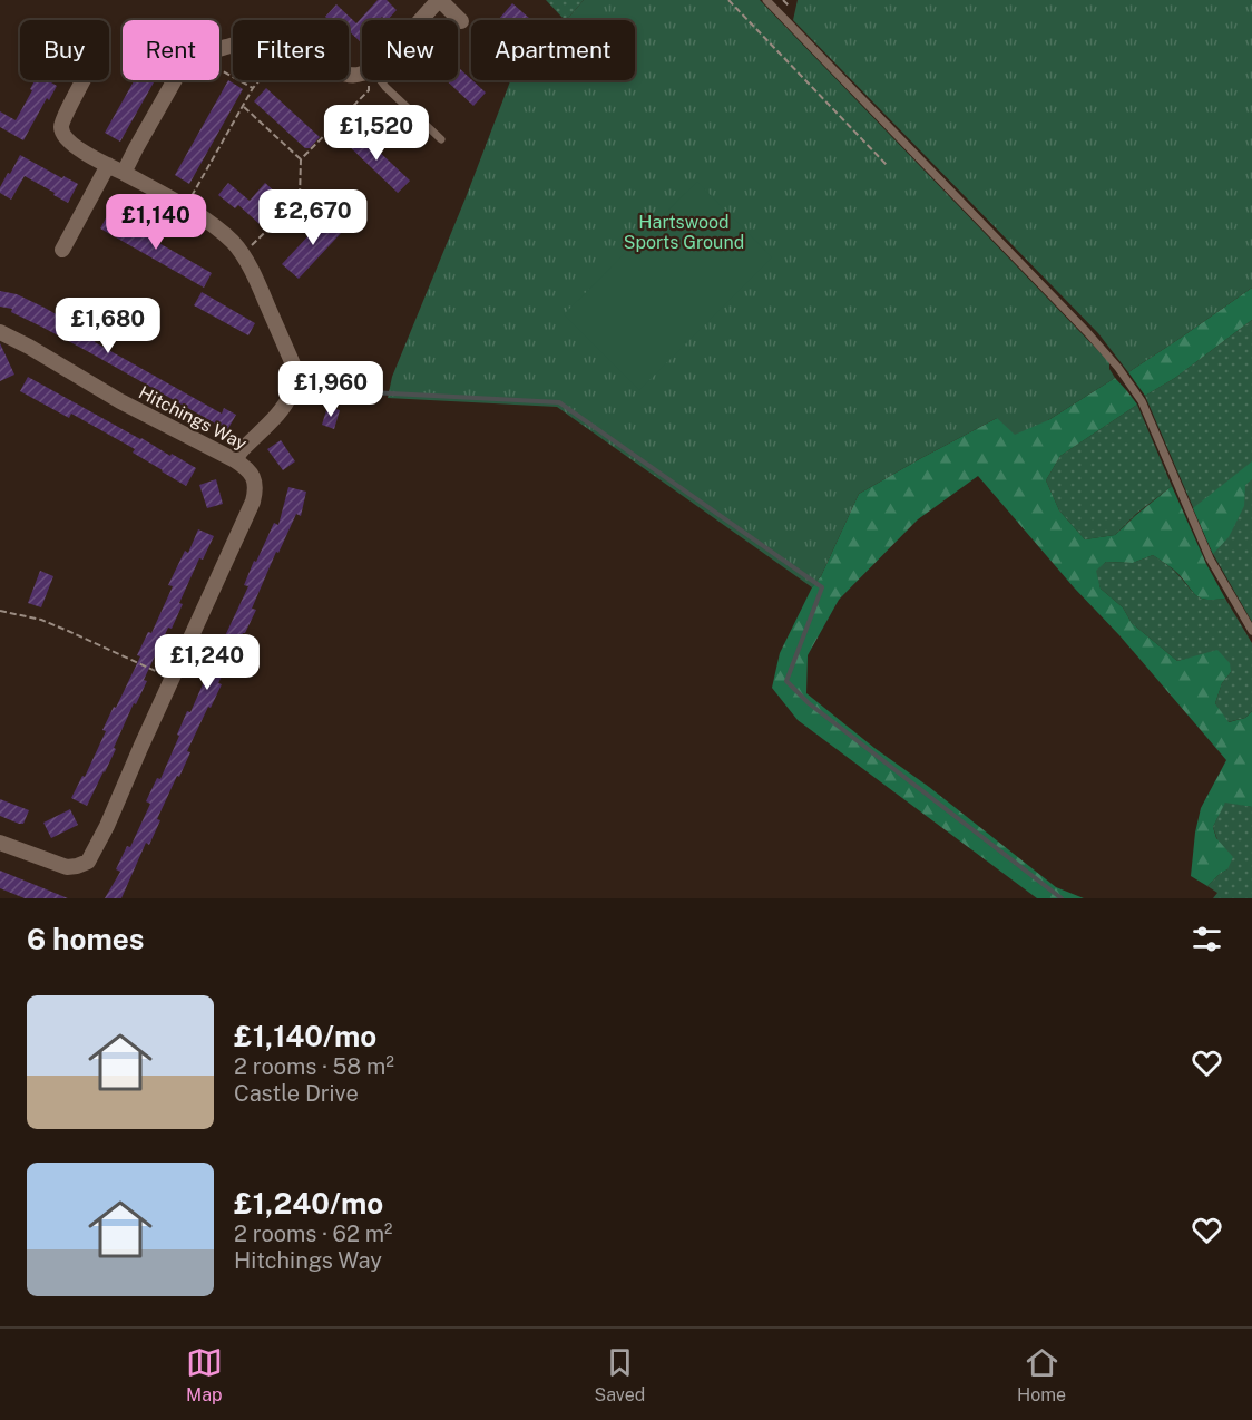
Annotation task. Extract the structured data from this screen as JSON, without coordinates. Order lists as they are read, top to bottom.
{
  "streets": {
    "street": ["Hitchings Way"]
  },
  "parks": ["Hartswood Sports Ground"],
  "page": {
    "chip": [
      "Buy",
      "Rent",
      "Filters",
      "New",
      "Apartment"
    ],
    "price": [
      "£1,520",
      "£2,670",
      "£1,140",
      "£1,680",
      "£1,960",
      "£1,240"
    ],
    "heading": "6 homes",
    "list": [
      {
        "name": "£1,140/mo",
        "note": "2 rooms · 58 m² · Castle Drive"
      },
      {
        "name": "£1,240/mo",
        "note": "2 rooms · 62 m² · Hitchings Way"
      }
    ],
    "tabs": ["Map", "Saved", "Home"]
  }
}
